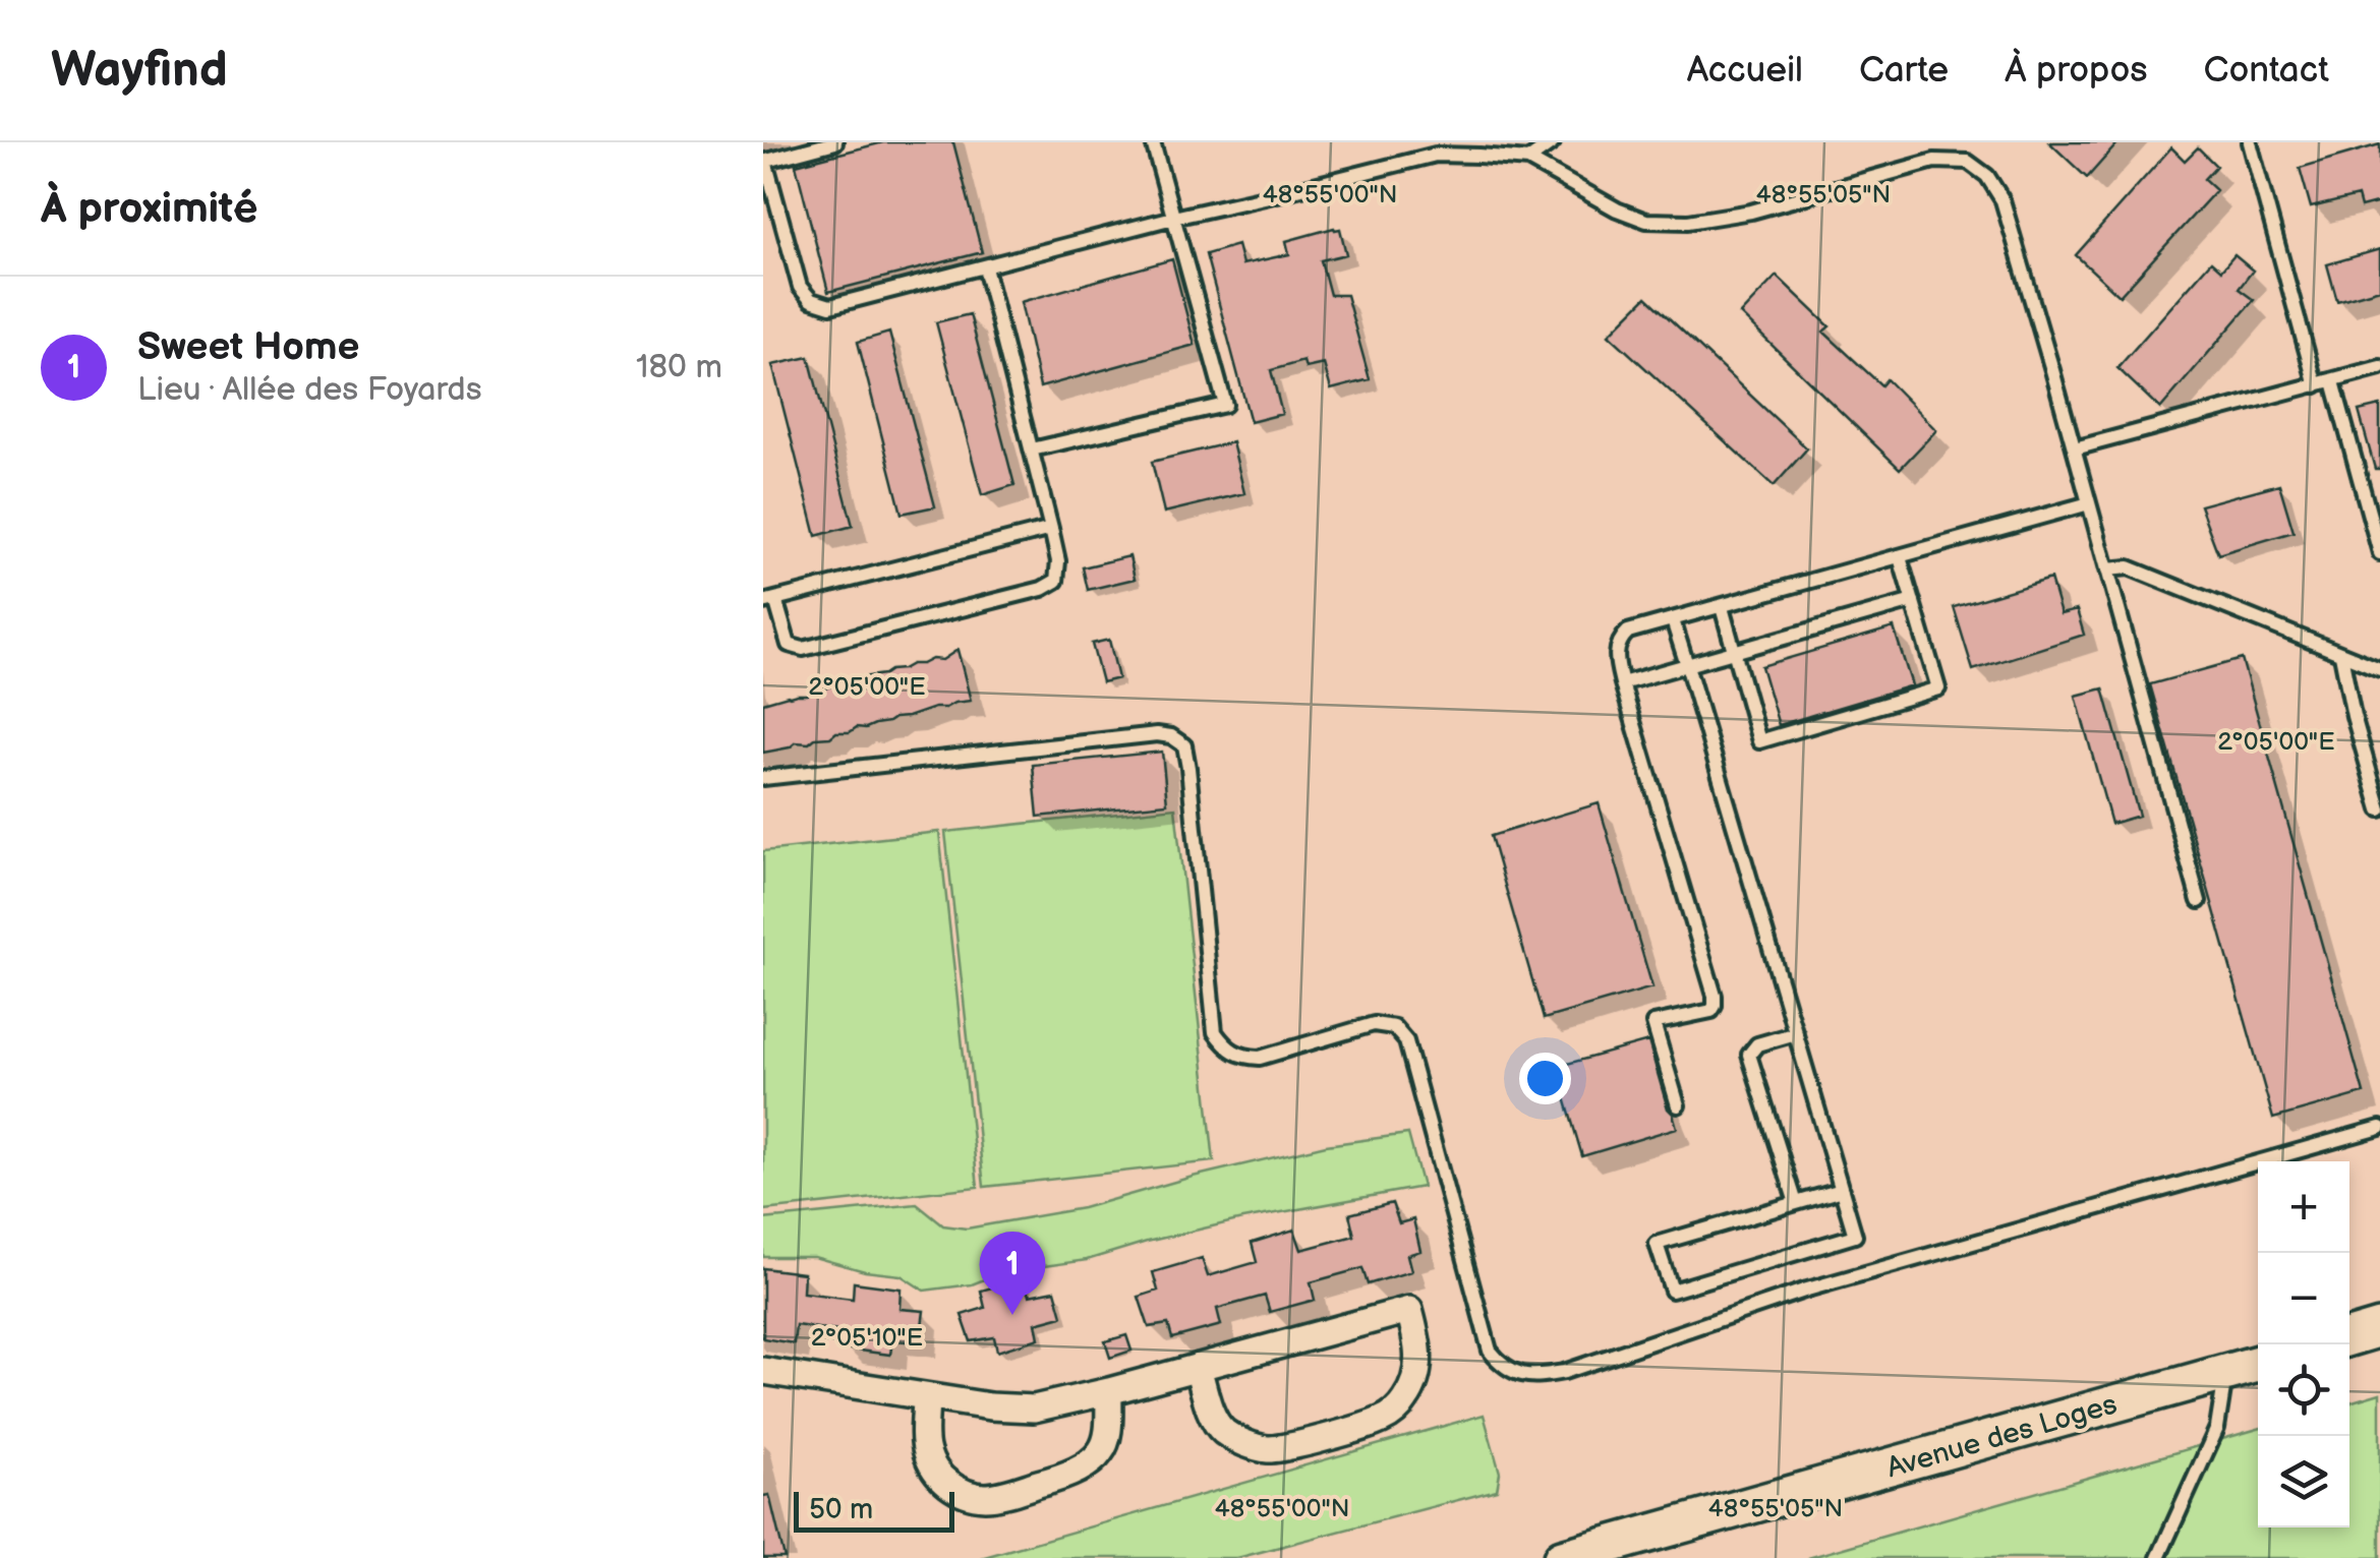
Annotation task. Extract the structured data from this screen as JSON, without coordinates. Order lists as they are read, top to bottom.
{
  "streets": {
    "main road": ["Avenue des Loges"]
  },
  "scale_bar": "50 m",
  "page": {
    "header": "Wayfind",
    "nav": [
      "Accueil",
      "Carte",
      "À propos",
      "Contact"
    ],
    "heading": "À proximité",
    "list": [
      {
        "mark": "1",
        "name": "Sweet Home",
        "note": "Lieu · Allée des Foyards",
        "value": "180 m"
      }
    ],
    "map_buttons": ["+", "−"],
    "pins": "1",
    "scale": "50 m"
  },
  "coordinates": [
    "48°55'00\"N",
    "48°55'05\"N",
    "2°05'00\"E",
    "2°05'10\"E"
  ]
}
